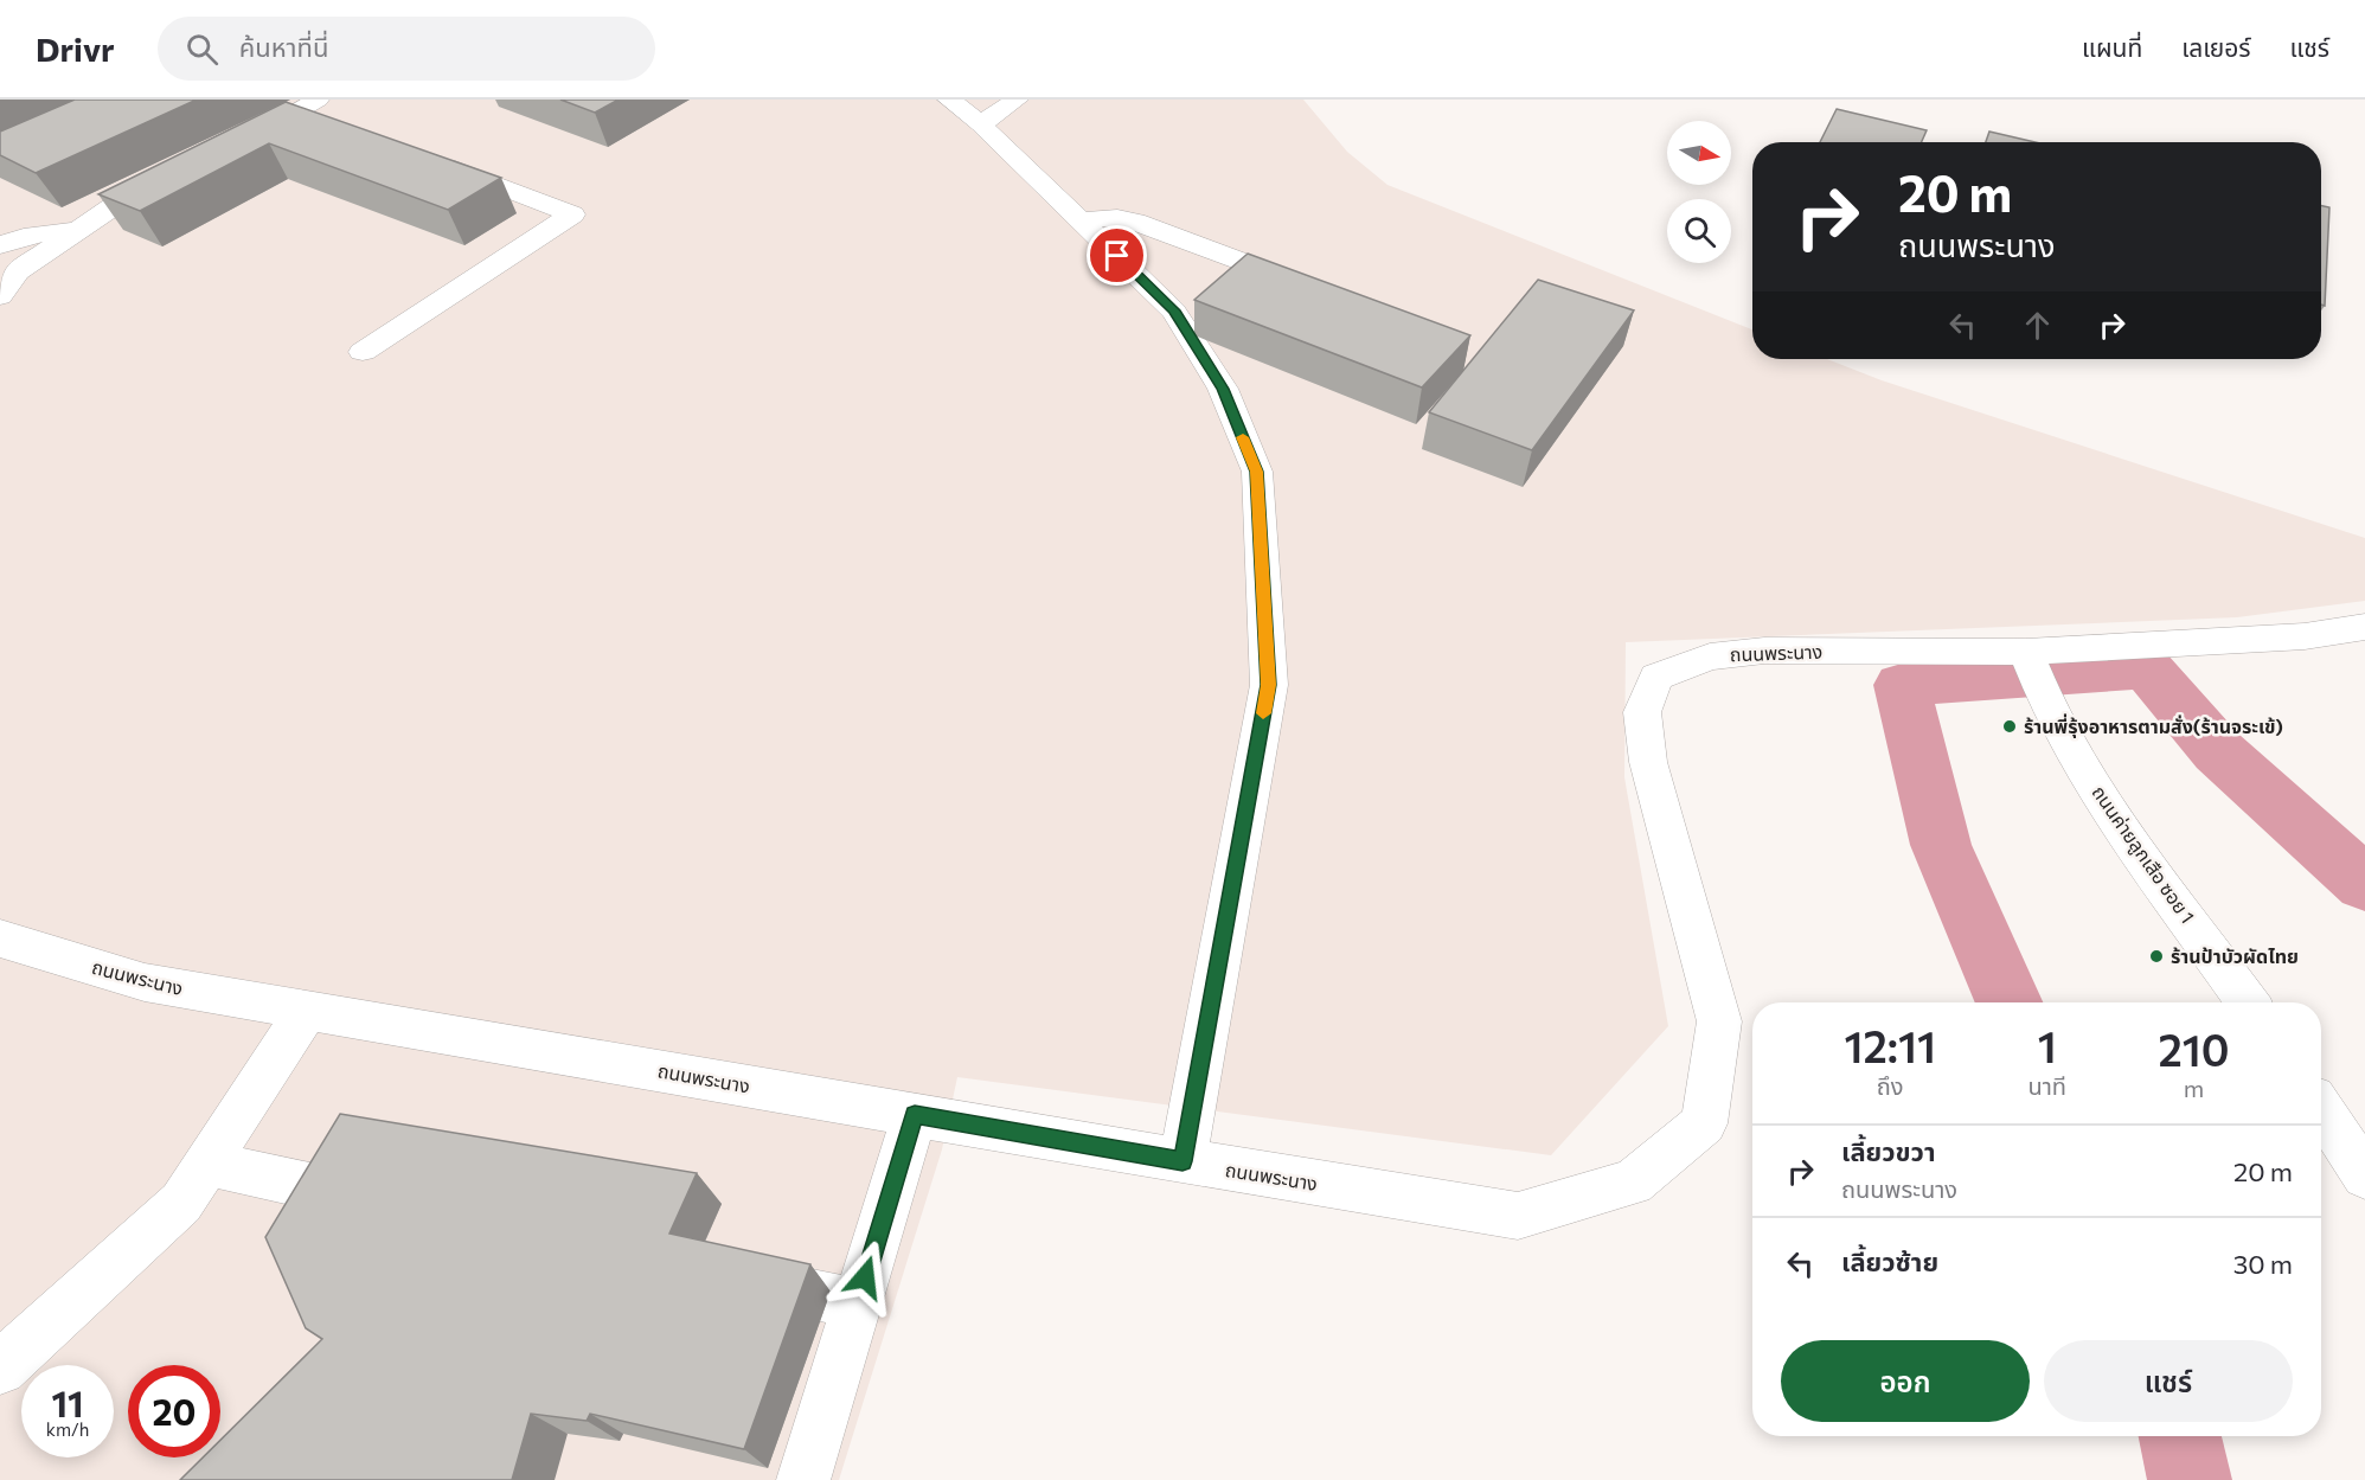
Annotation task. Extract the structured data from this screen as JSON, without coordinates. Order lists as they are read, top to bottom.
{
  "streets": {
    "street": ["ถนนพระนาง", "ถนนค่ายลูกเสือ ซอย 1"]
  },
  "crossings": [
    ["ถนนพระนาง", "ถนนค่ายลูกเสือ ซอย 1"]
  ],
  "places": ["ร้านพี่รุ้งอาหารตามสั่ง(ร้านจระเข้)", "ร้านป้าบัวผัดไทย"],
  "north": "right",
  "page": {
    "header": "Drivr",
    "search": "ค้นหาที่นี่",
    "nav": ["แผนที่", "เลเยอร์", "แชร์"],
    "turn": ["20 m", "ถนนพระนาง"],
    "eta": [
      "12:11",
      "ถึง",
      "1",
      "นาที",
      "210",
      "m"
    ],
    "list": [
      {
        "name": "เลี้ยวขวา",
        "note": "ถนนพระนาง",
        "value": "20 m"
      },
      {
        "name": "เลี้ยวซ้าย",
        "value": "30 m"
      }
    ],
    "buttons": ["ออก", "แชร์"],
    "speed": "11 km/h",
    "limit": "20"
  }
}
